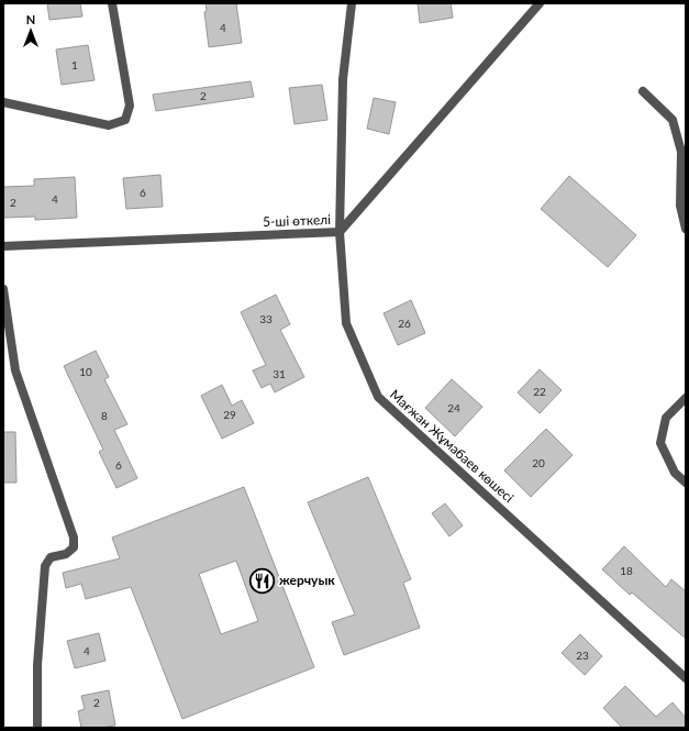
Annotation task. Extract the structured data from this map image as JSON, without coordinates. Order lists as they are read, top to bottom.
{
  "streets": {
    "street": ["5-ші өткелі", "Мағжан Жұмабаев көшесі"]
  },
  "crossings": [
    ["5-ші өткелі", "Мағжан Жұмабаев көшесі"]
  ],
  "places": {
    "restaurant": ["жерчуык"]
  },
  "house_numbers": [
    "4",
    "1",
    "2",
    "6",
    "4",
    "2",
    "33",
    "26",
    "10",
    "31",
    "22",
    "24",
    "29",
    "8",
    "20",
    "6",
    "18",
    "4",
    "23",
    "2"
  ],
  "north": "top"
}
